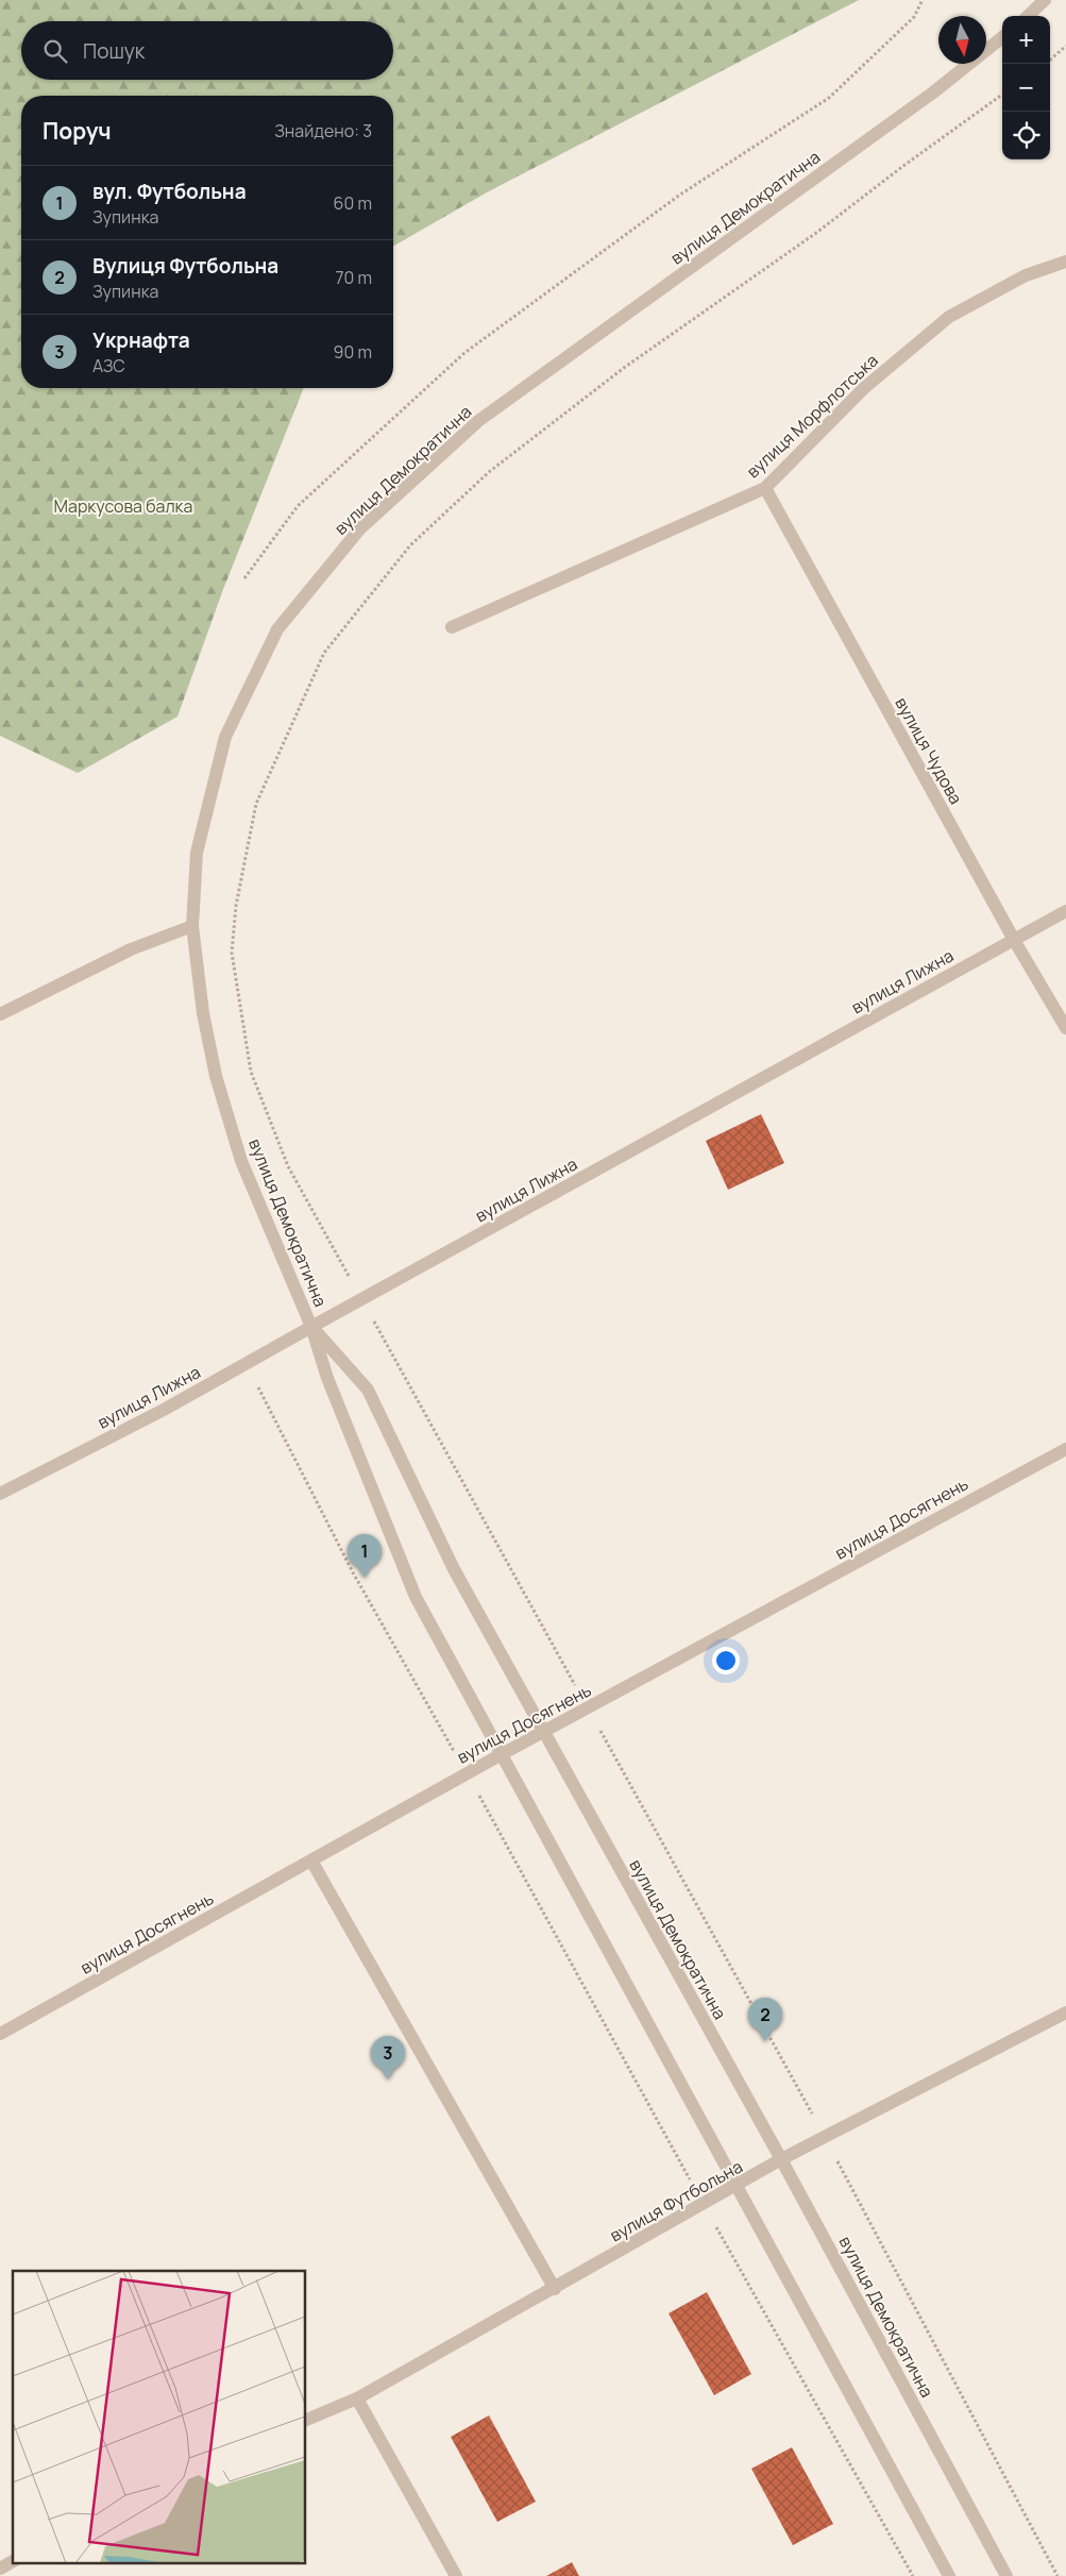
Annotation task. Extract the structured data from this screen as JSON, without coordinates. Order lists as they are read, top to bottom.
{
  "streets": {
    "street": [
      "вулиця Демократична",
      "вулиця Морфлотська",
      "вулиця Чудова",
      "вулиця Лижна",
      "вулиця Досягнень",
      "вулиця Футбольна"
    ]
  },
  "crossings": [
    ["вулиця Демократична", "вулиця Лижна"],
    ["вулиця Демократична", "вулиця Досягнень"],
    ["вулиця Демократична", "вулиця Футбольна"],
    ["вулиця Морфлотська", "вулиця Чудова"],
    ["вулиця Чудова", "вулиця Лижна"]
  ],
  "parks": ["Маркусова балка"],
  "north": "bottom",
  "page": {
    "map_buttons": ["+", "−"],
    "search": "Пошук",
    "heading": ["Поруч", "Знайдено: 3"],
    "list": [
      {
        "mark": "1",
        "name": "вул. Футбольна",
        "note": "Зупинка",
        "value": "60 m"
      },
      {
        "mark": "2",
        "name": "Вулиця Футбольна",
        "note": "Зупинка",
        "value": "70 m"
      },
      {
        "mark": "3",
        "name": "Укрнафта",
        "note": "АЗС",
        "value": "90 m"
      }
    ],
    "pins": ["1", "2", "3"]
  }
}
